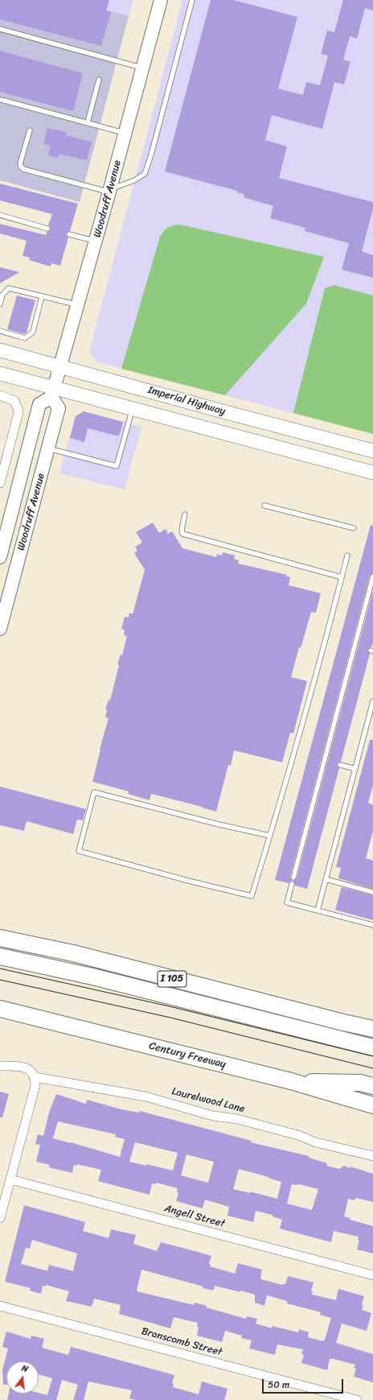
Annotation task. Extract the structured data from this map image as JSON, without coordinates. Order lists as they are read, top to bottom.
{
  "streets": {
    "highway": ["I 105", "Century Freeway"],
    "main road": ["Woodruff Avenue", "Imperial Highway"],
    "street": ["Laurelwood Lane", "Angell Street", "Branscomb Street"]
  },
  "crossings": [
    ["Woodruff Avenue", "Imperial Highway"]
  ],
  "scale_bar": "50 m",
  "north": "top"
}
